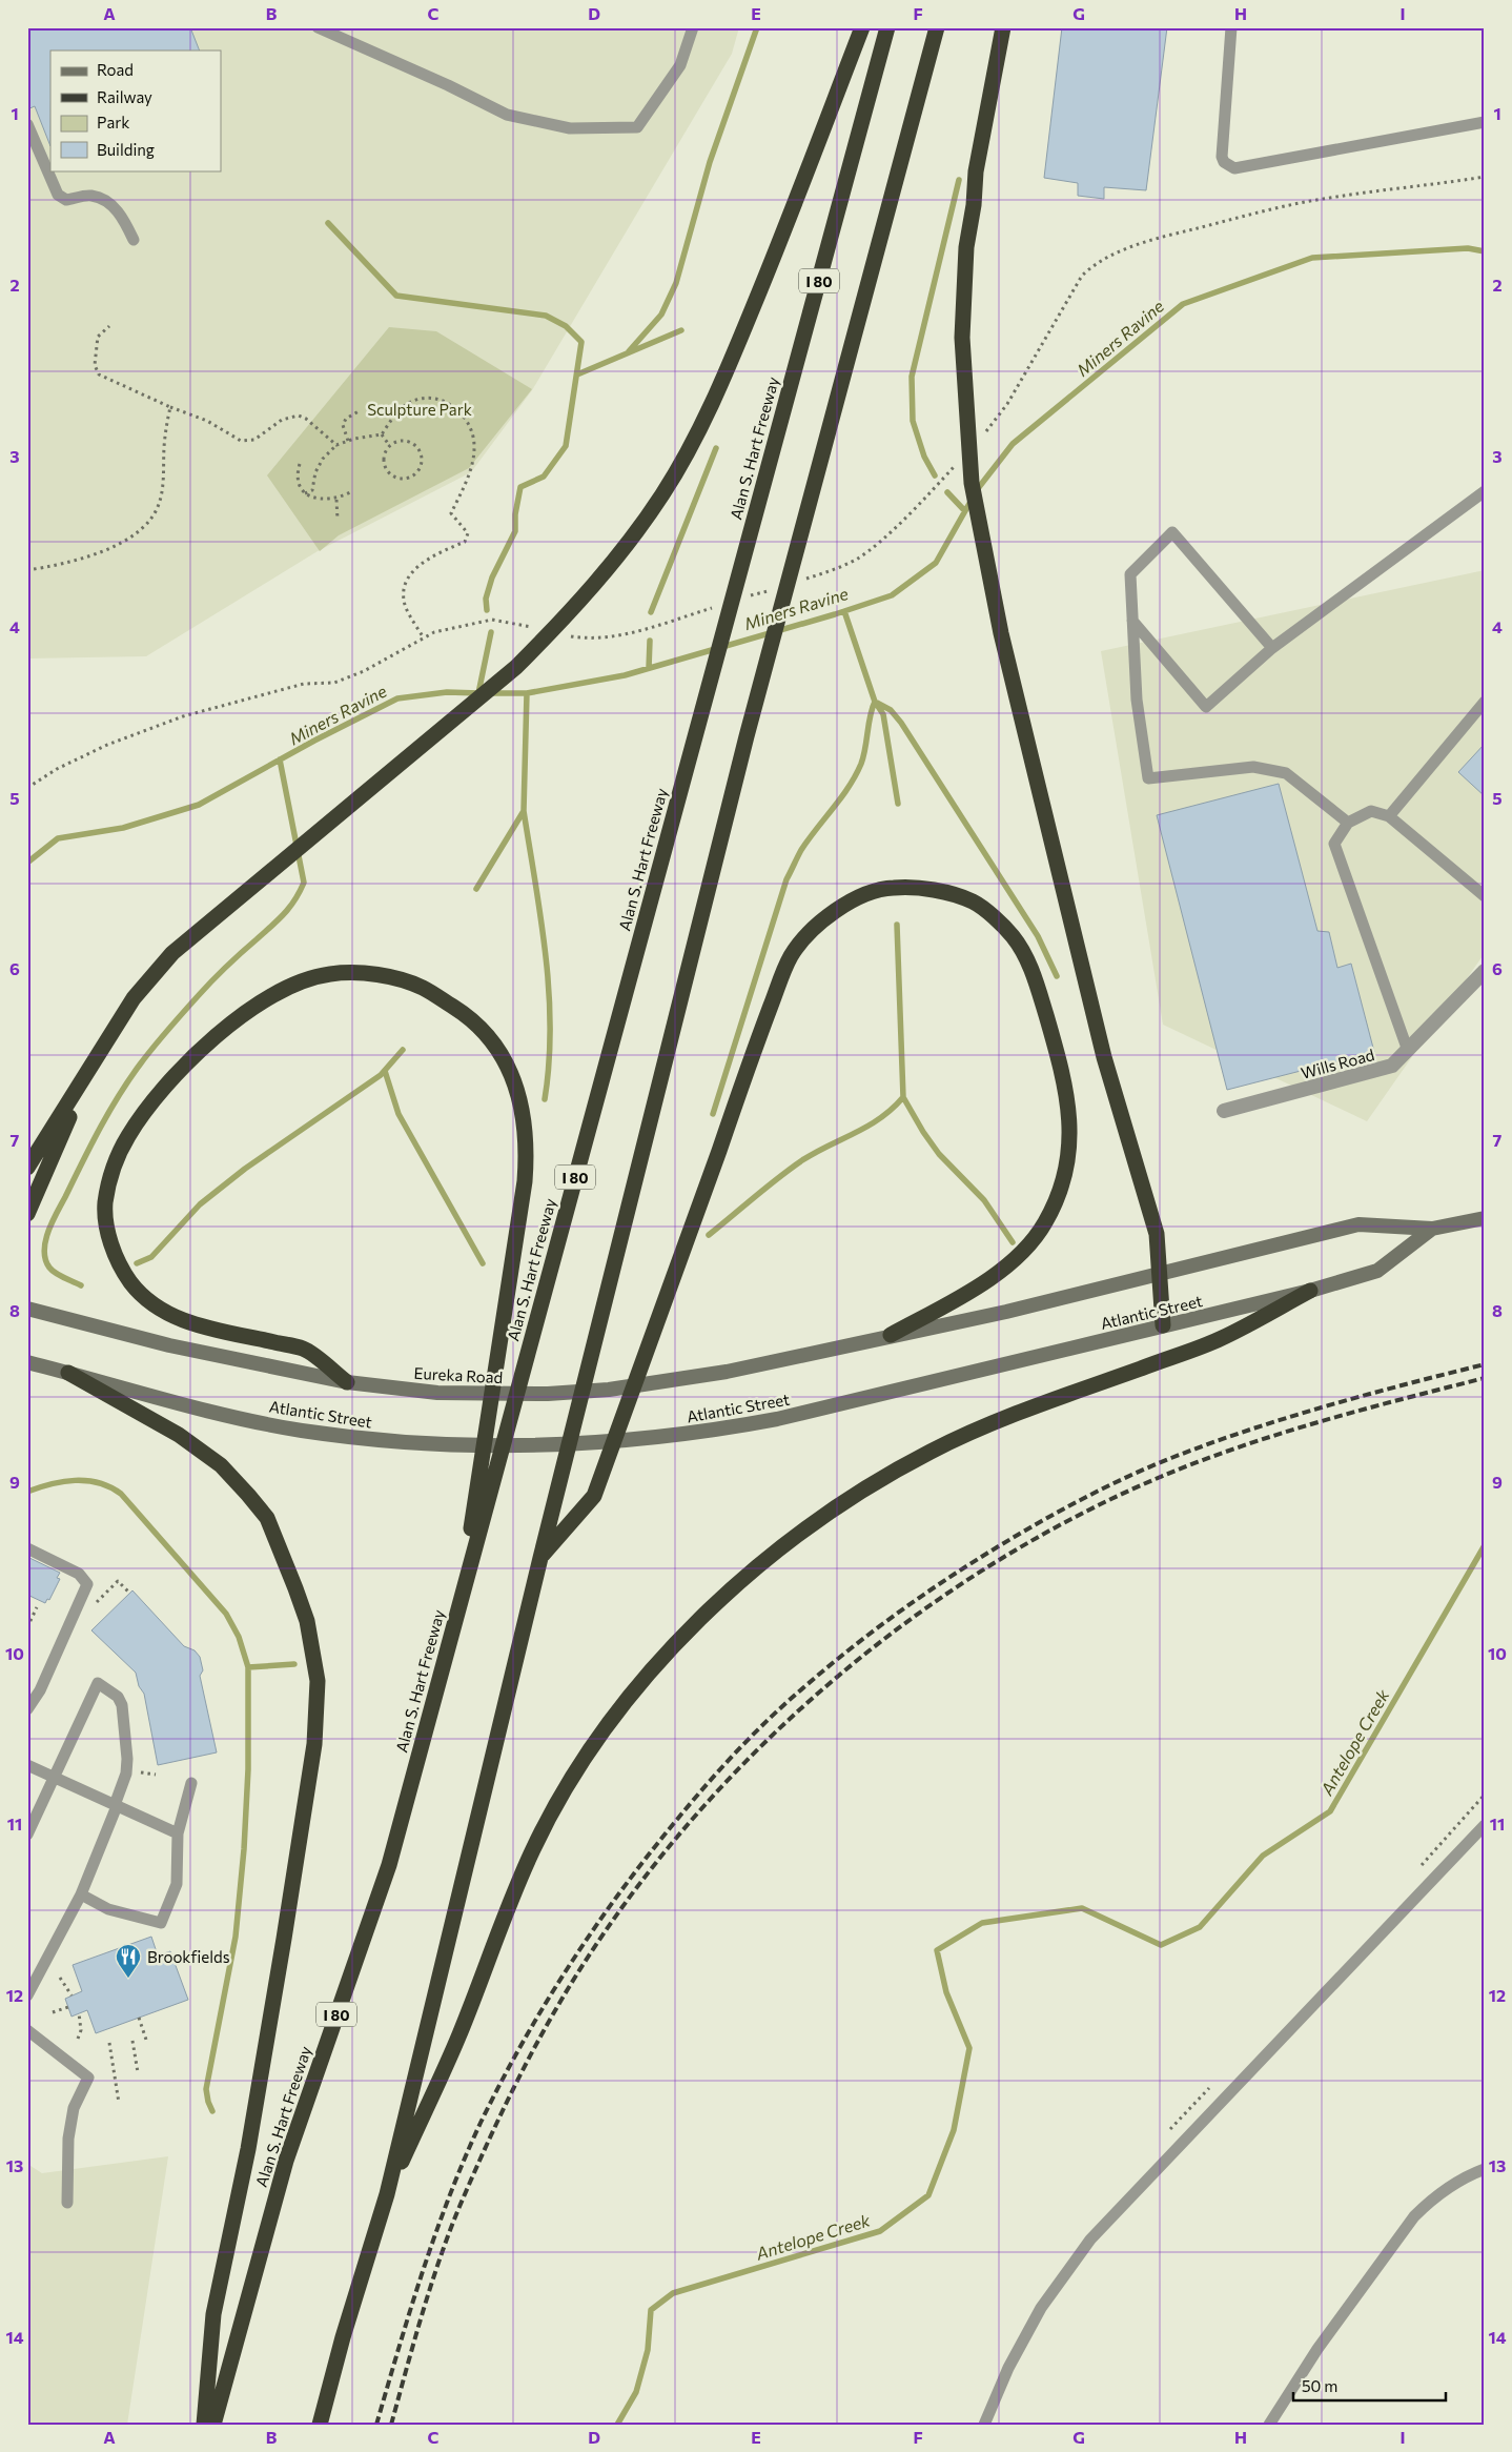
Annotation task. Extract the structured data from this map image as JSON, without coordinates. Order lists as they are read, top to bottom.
{
  "streets": {
    "highway": ["I 80", "Alan S. Hart Freeway"],
    "main road": ["Atlantic Street", "Eureka Road"],
    "street": ["Wills Road"]
  },
  "crossings": [
    ["Atlantic Street", "Eureka Road"]
  ],
  "water": ["Miners Ravine", "Antelope Creek"],
  "parks": ["Sculpture Park"],
  "places": {
    "restaurant": ["Brookfields"]
  },
  "legend": [
    "Road",
    "Railway",
    "Park",
    "Building"
  ],
  "scale_bar": "50 m",
  "grid": {
    "columns": [
      "A",
      "B",
      "C",
      "D",
      "E",
      "F",
      "G",
      "H",
      "I"
    ],
    "rows": [
      "1",
      "2",
      "3",
      "4",
      "5",
      "6",
      "7",
      "8",
      "9",
      "10",
      "11",
      "12",
      "13",
      "14"
    ]
  }
}
